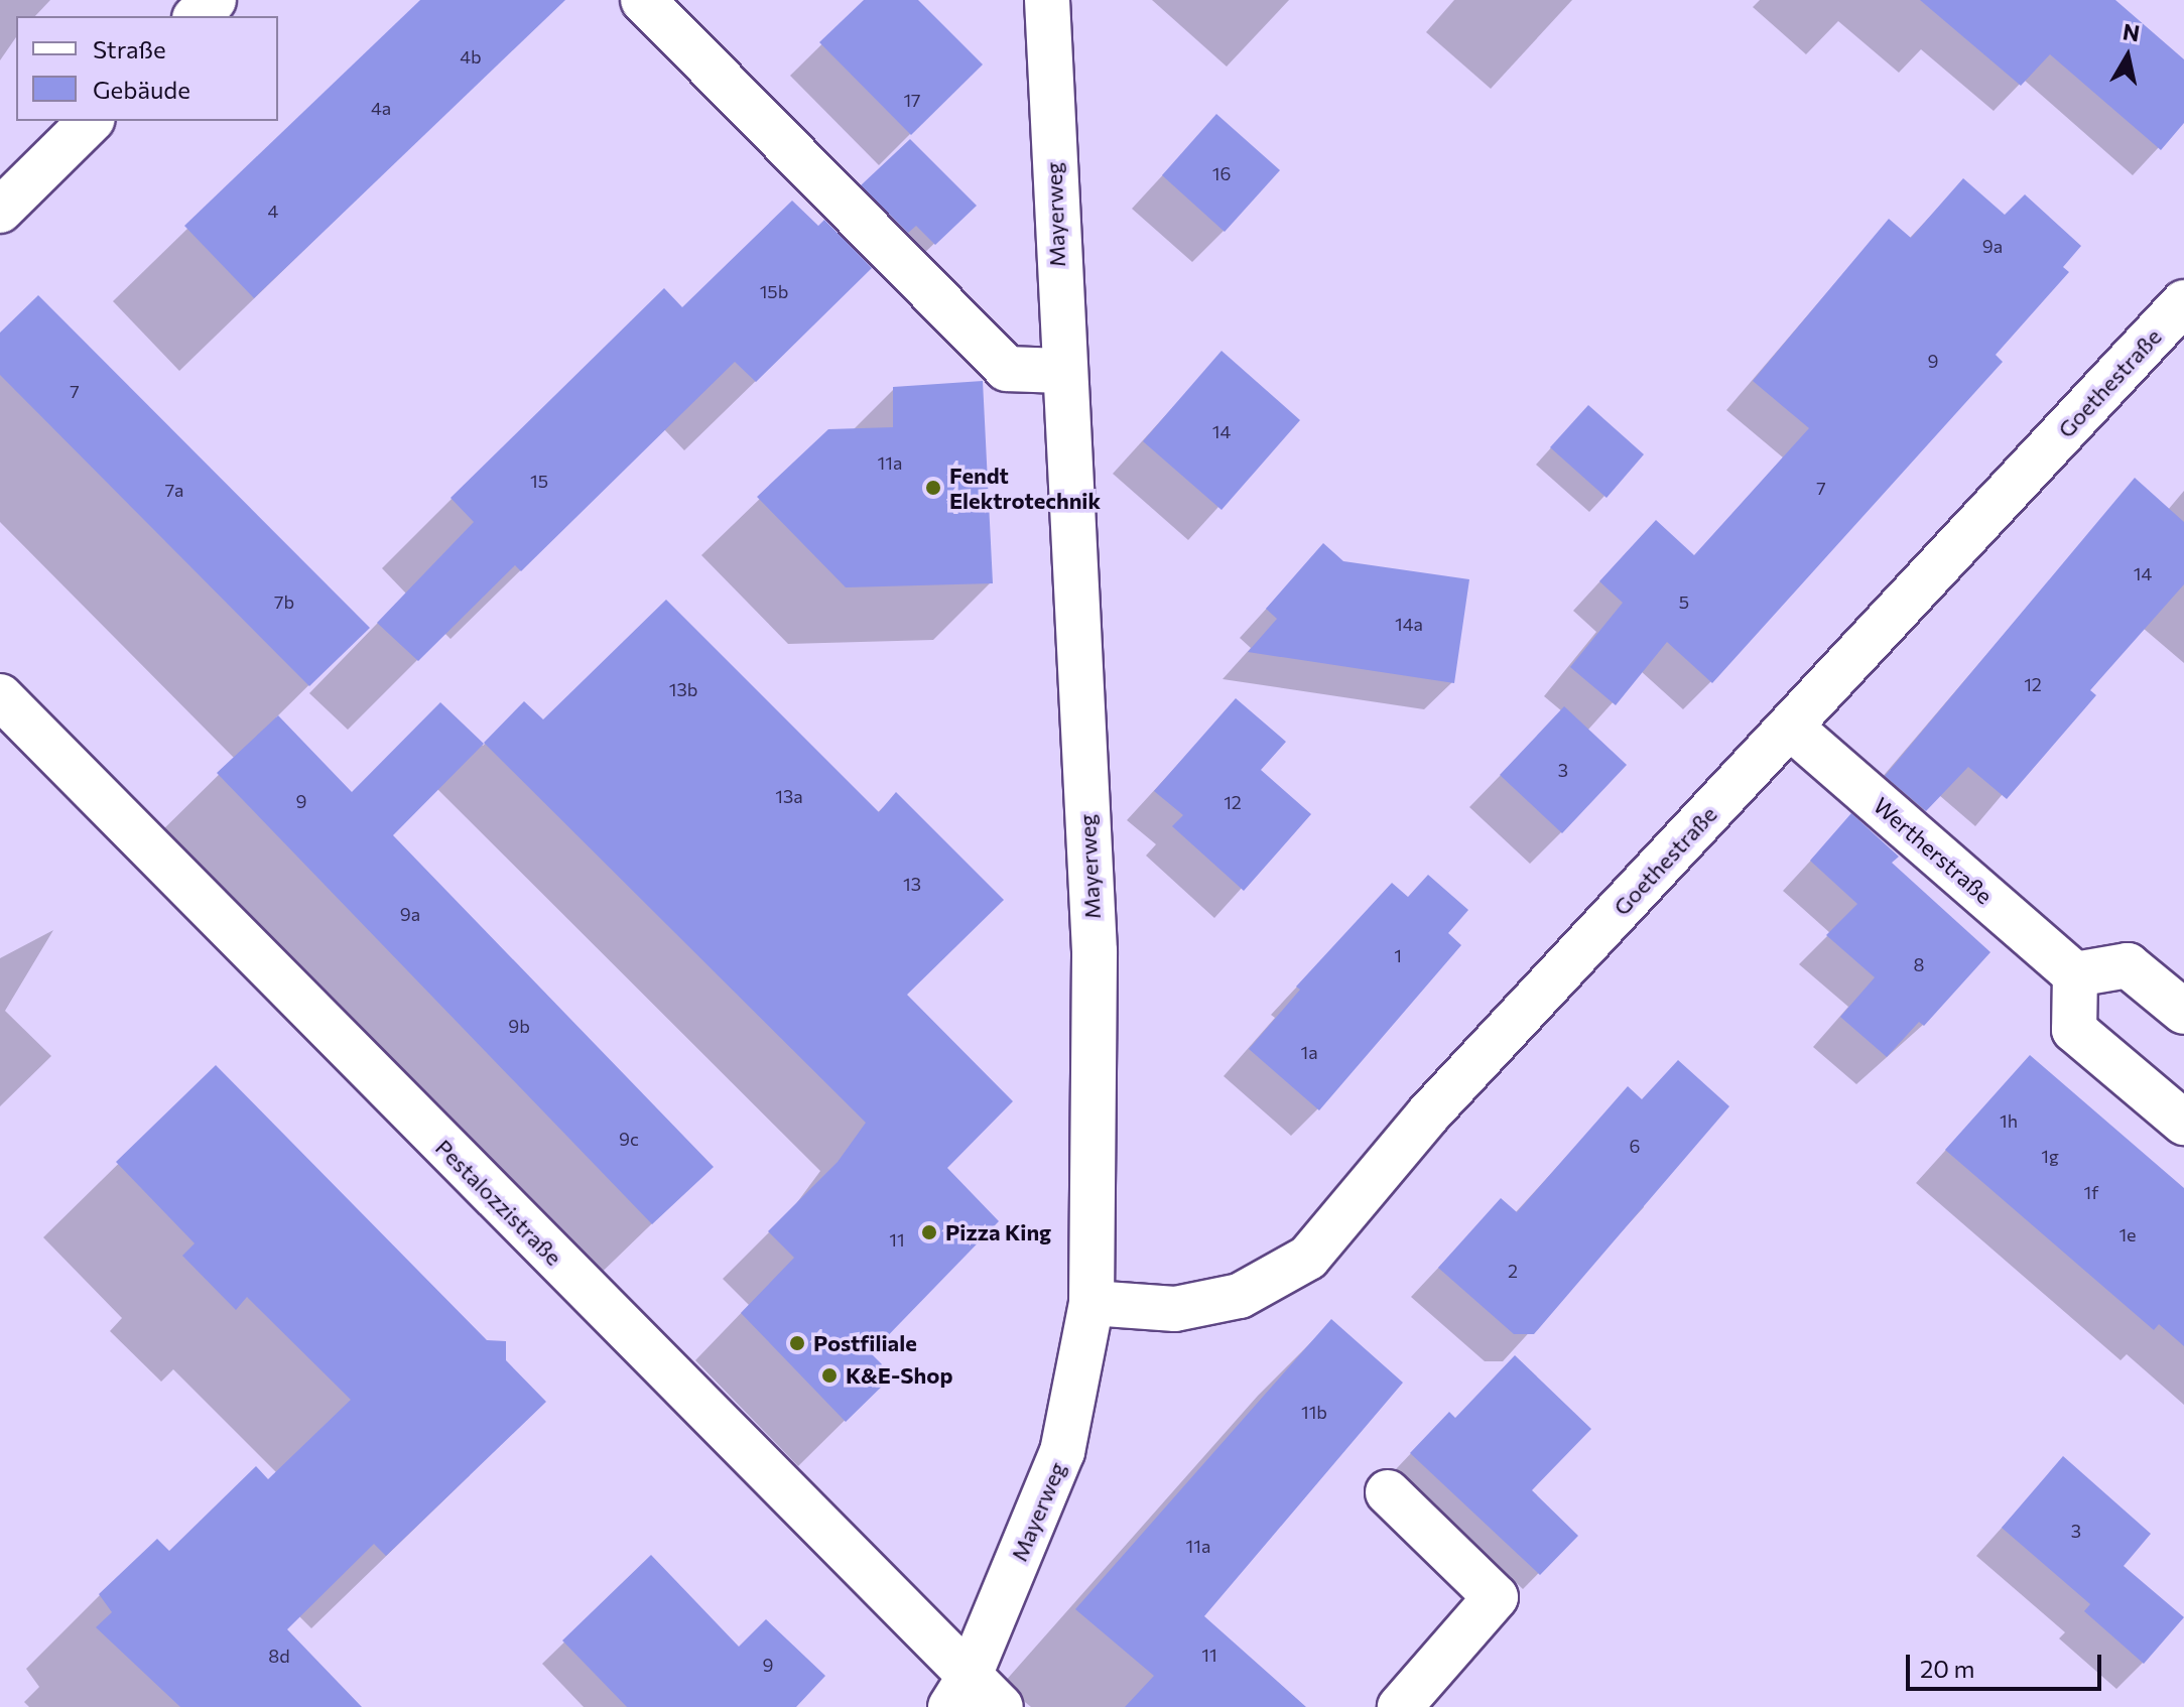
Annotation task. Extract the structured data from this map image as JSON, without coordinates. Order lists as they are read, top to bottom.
{
  "streets": {
    "street": [
      "Mayerweg",
      "Goethestraße",
      "Wertherstraße",
      "Pestalozzistraße"
    ]
  },
  "crossings": [
    ["Mayerweg", "Goethestraße"],
    ["Mayerweg", "Pestalozzistraße"],
    ["Goethestraße", "Wertherstraße"]
  ],
  "places": [
    "Fendt Elektrotechnik",
    "Pizza King",
    "Postfiliale",
    "K&E-Shop"
  ],
  "house_numbers": [
    "4b",
    "17",
    "4a",
    "16",
    "4",
    "9a",
    "15b",
    "9",
    "7",
    "14",
    "11a",
    "15",
    "7",
    "7a",
    "14",
    "7b",
    "5",
    "14a",
    "12",
    "13b",
    "3",
    "13a",
    "9",
    "12",
    "13",
    "9a",
    "1",
    "8",
    "9b",
    "1a",
    "1h",
    "9c",
    "6",
    "1g",
    "1f",
    "1e",
    "11",
    "2",
    "11b",
    "3",
    "11a",
    "11",
    "8d",
    "9"
  ],
  "legend": ["Straße", "Gebäude"],
  "scale_bar": "20 m",
  "north": "top"
}
